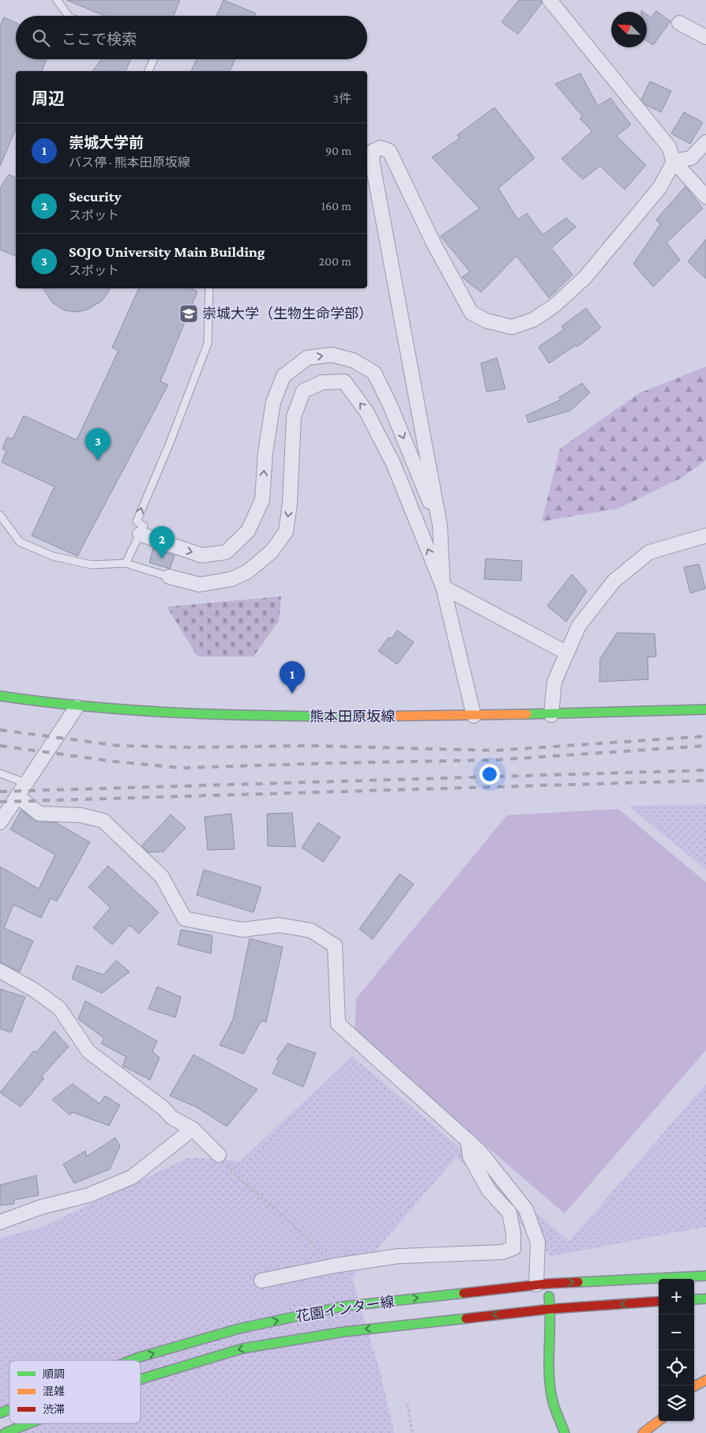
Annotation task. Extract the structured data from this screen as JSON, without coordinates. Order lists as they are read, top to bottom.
{
  "streets": {
    "main road": ["熊本田原坂線", "花園インター線"]
  },
  "places": {
    "school or university": ["崇城大学（生物生命学部）"]
  },
  "legend": ["順調", "混雑", "渋滞"],
  "north": "top left",
  "page": {
    "search": "ここで検索",
    "heading": ["周辺", "3件"],
    "list": [
      {
        "mark": "1",
        "name": "崇城大学前",
        "note": "バス停 · 熊本田原坂線",
        "value": "90 m"
      },
      {
        "mark": "2",
        "name": "Security",
        "note": "スポット",
        "value": "160 m"
      },
      {
        "mark": "3",
        "name": "SOJO University Main Building",
        "note": "スポット",
        "value": "200 m"
      }
    ],
    "pins": ["3", "2", "1"],
    "map_buttons": ["+", "−"]
  }
}
